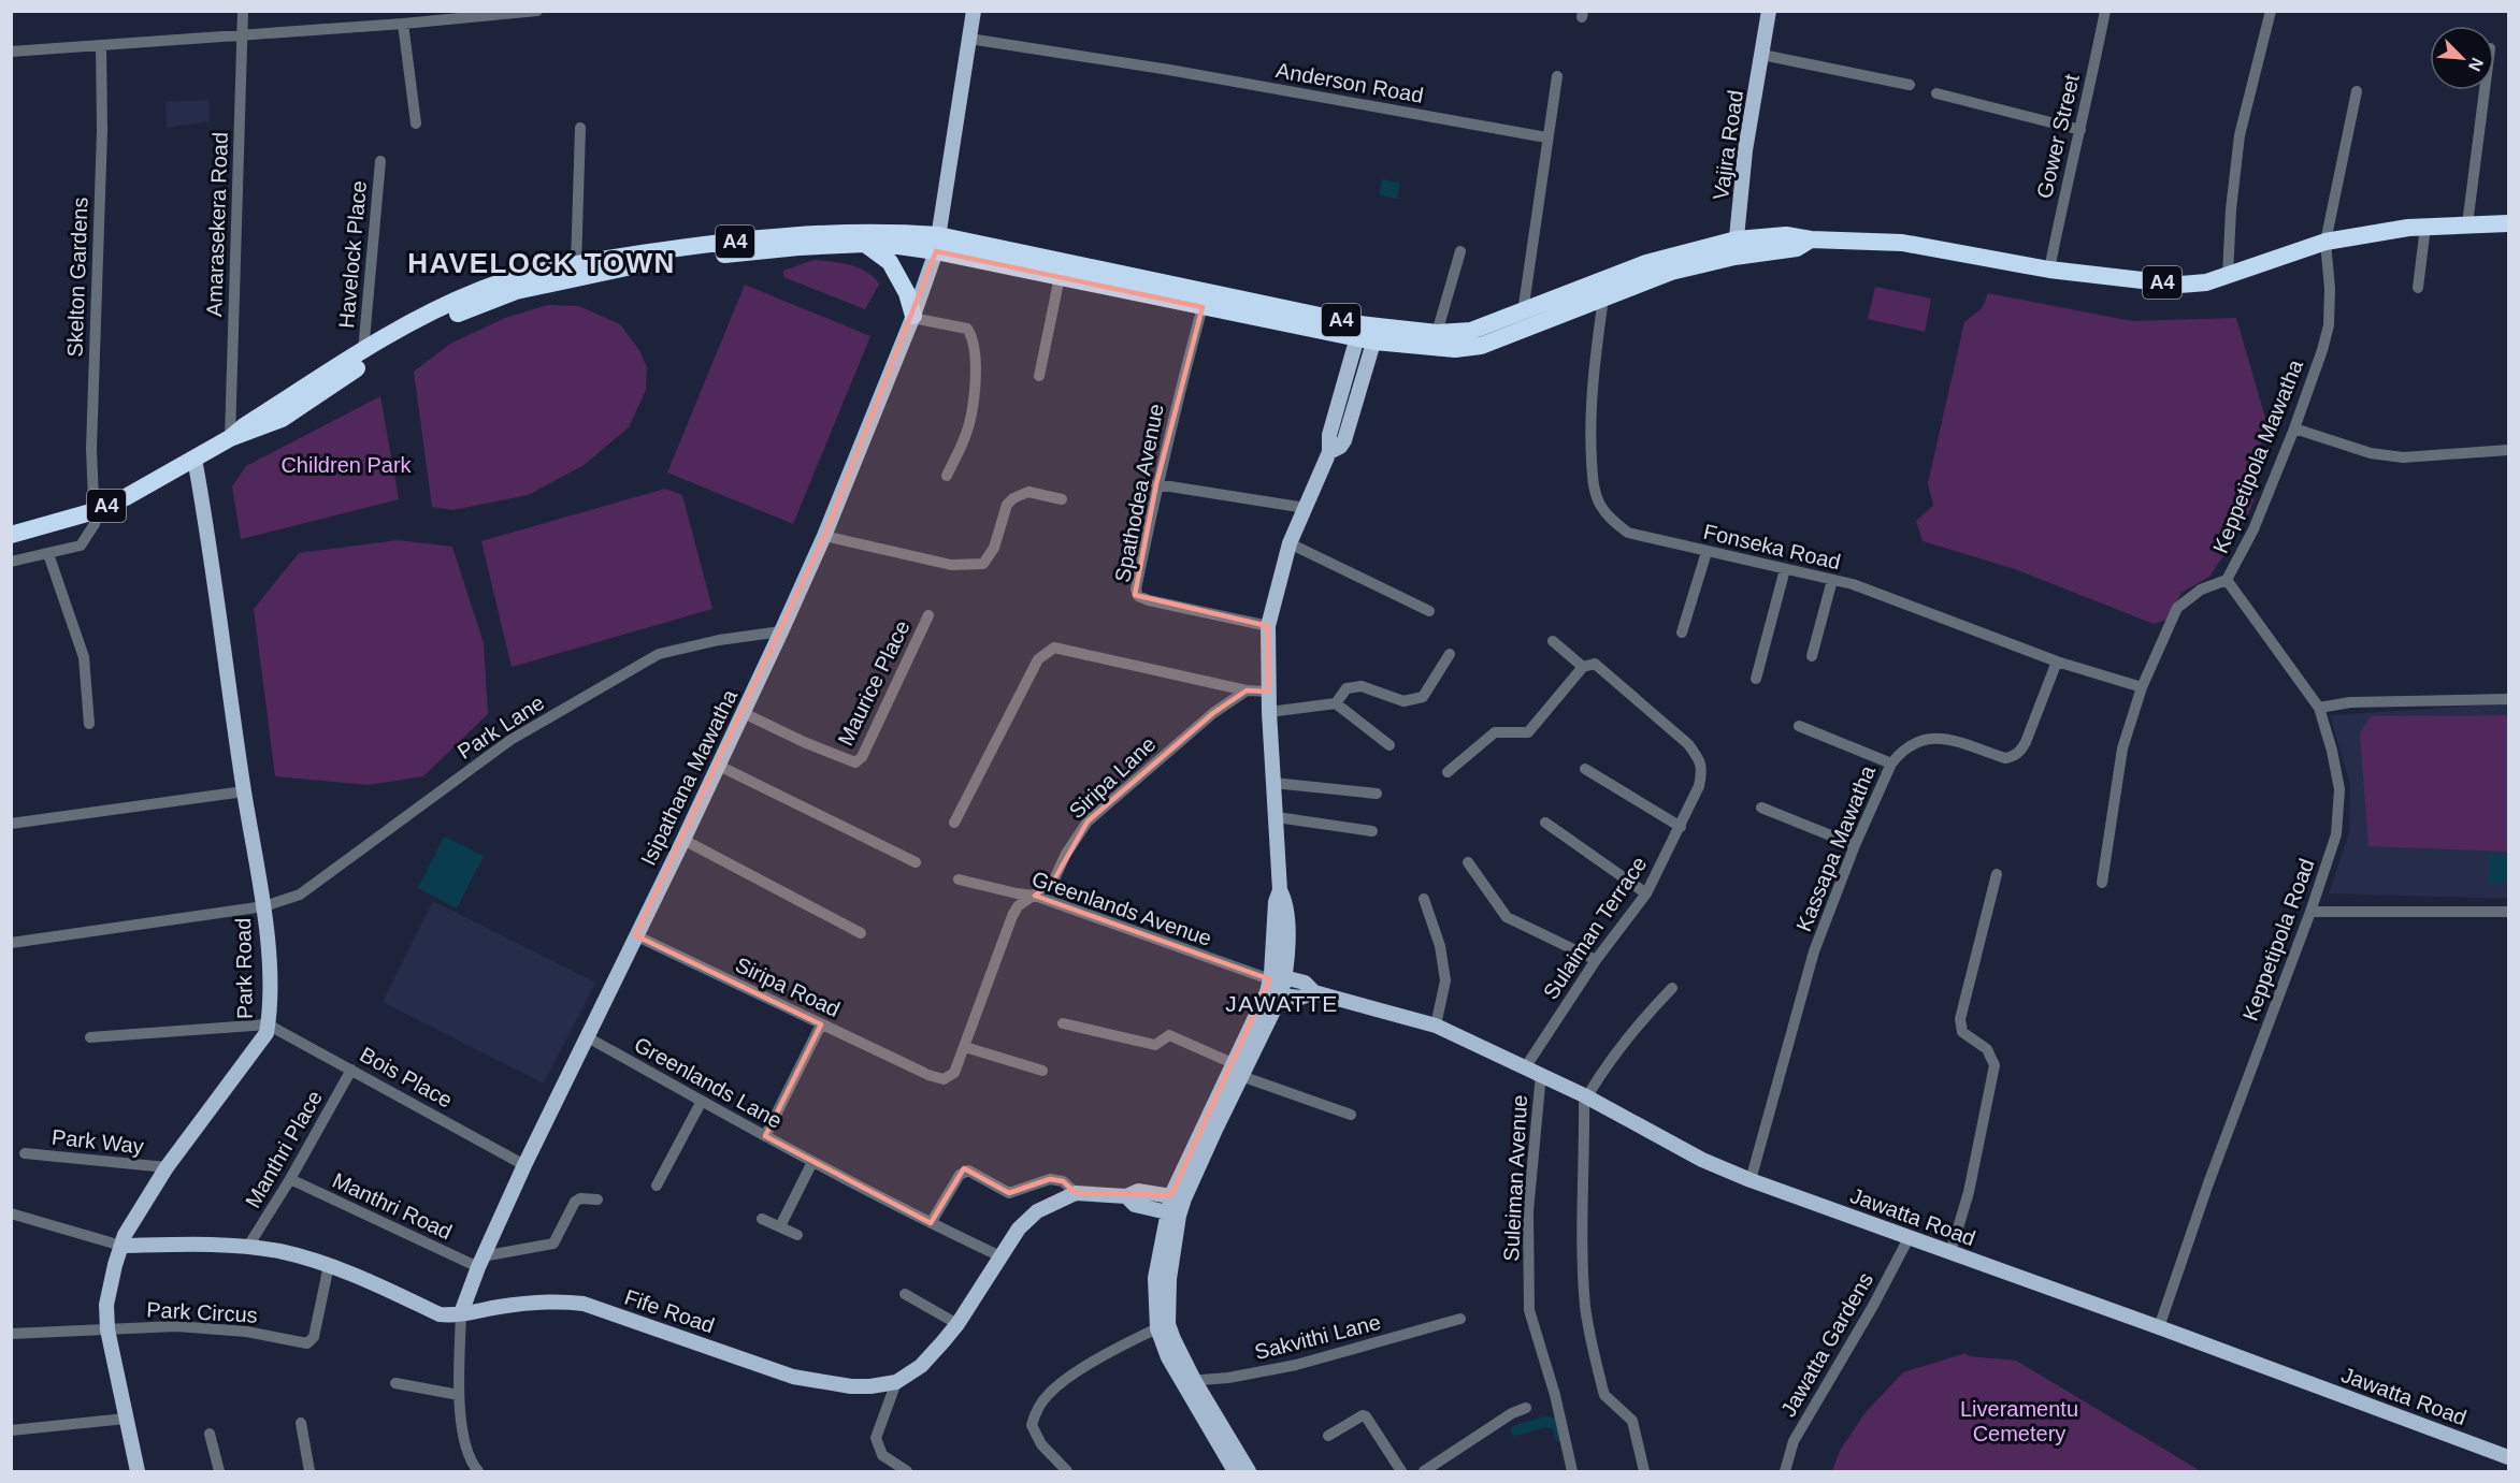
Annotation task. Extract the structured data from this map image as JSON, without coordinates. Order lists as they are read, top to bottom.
{
  "streets": {
    "highway": ["A4"],
    "main road": [
      "Vajira Road",
      "Isipathana Mawatha",
      "Park Road",
      "Jawatta Road",
      "Fife Road"
    ],
    "street": [
      "Anderson Road",
      "Gower Street",
      "Amarasekera Road",
      "Havelock Place",
      "Skelton Gardens",
      "Keppetipola Mawatha",
      "Spathodea Avenue",
      "Fonseka Road",
      "Maurice Place",
      "Park Lane",
      "Siripa Lane",
      "Kassapa Mawatha",
      "Greenlands Avenue",
      "Sulaiman Terrace",
      "Keppetipola Road",
      "Siripa Road",
      "Bois Place",
      "Greenlands Lane",
      "Park Way",
      "Manthri Place",
      "Suleiman Avenue",
      "Manthri Road",
      "Park Circus",
      "Sakvithi Lane",
      "Jawatta Gardens"
    ]
  },
  "crossings": [
    ["Anderson Road", "Isipathana Mawatha"],
    ["Gower Street", "A4"],
    ["Vajira Road", "A4"],
    ["Amarasekera Road", "A4"],
    ["A4", "Havelock Place"],
    ["A4", "Skelton Gardens"],
    ["A4", "Keppetipola Mawatha"],
    ["A4", "Spathodea Avenue"],
    ["A4", "Fonseka Road"],
    ["A4", "Isipathana Mawatha"],
    ["A4", "Park Road"],
    ["Keppetipola Mawatha", "Fonseka Road"],
    ["Keppetipola Mawatha", "Keppetipola Road"],
    ["Fonseka Road", "Kassapa Mawatha"],
    ["Maurice Place", "Isipathana Mawatha"],
    ["Park Lane", "Isipathana Mawatha"],
    ["Park Lane", "Park Road"],
    ["Isipathana Mawatha", "Siripa Road"],
    ["Isipathana Mawatha", "Bois Place"],
    ["Isipathana Mawatha", "Greenlands Lane"],
    ["Isipathana Mawatha", "Manthri Road"],
    ["Isipathana Mawatha", "Fife Road"],
    ["Siripa Lane", "Greenlands Avenue"],
    ["Siripa Lane", "Siripa Road"],
    ["Kassapa Mawatha", "Jawatta Road"],
    ["Greenlands Avenue", "Jawatta Road"],
    ["Sulaiman Terrace", "Jawatta Road"],
    ["Keppetipola Road", "Jawatta Road"],
    ["Park Road", "Bois Place"],
    ["Park Road", "Park Way"],
    ["Park Road", "Fife Road"],
    ["Park Road", "Park Circus"],
    ["Bois Place", "Manthri Place"],
    ["Greenlands Lane", "Fife Road"],
    ["Manthri Place", "Manthri Road"],
    ["Manthri Place", "Fife Road"],
    ["Suleiman Avenue", "Jawatta Road"],
    ["Jawatta Road", "Jawatta Gardens"],
    ["Fife Road", "Park Circus"]
  ],
  "districts": ["HAVELOCK TOWN", "JAWATTE"],
  "parks": ["Children Park", "Liveramentu Cemetery"],
  "north": "bottom right"
}
